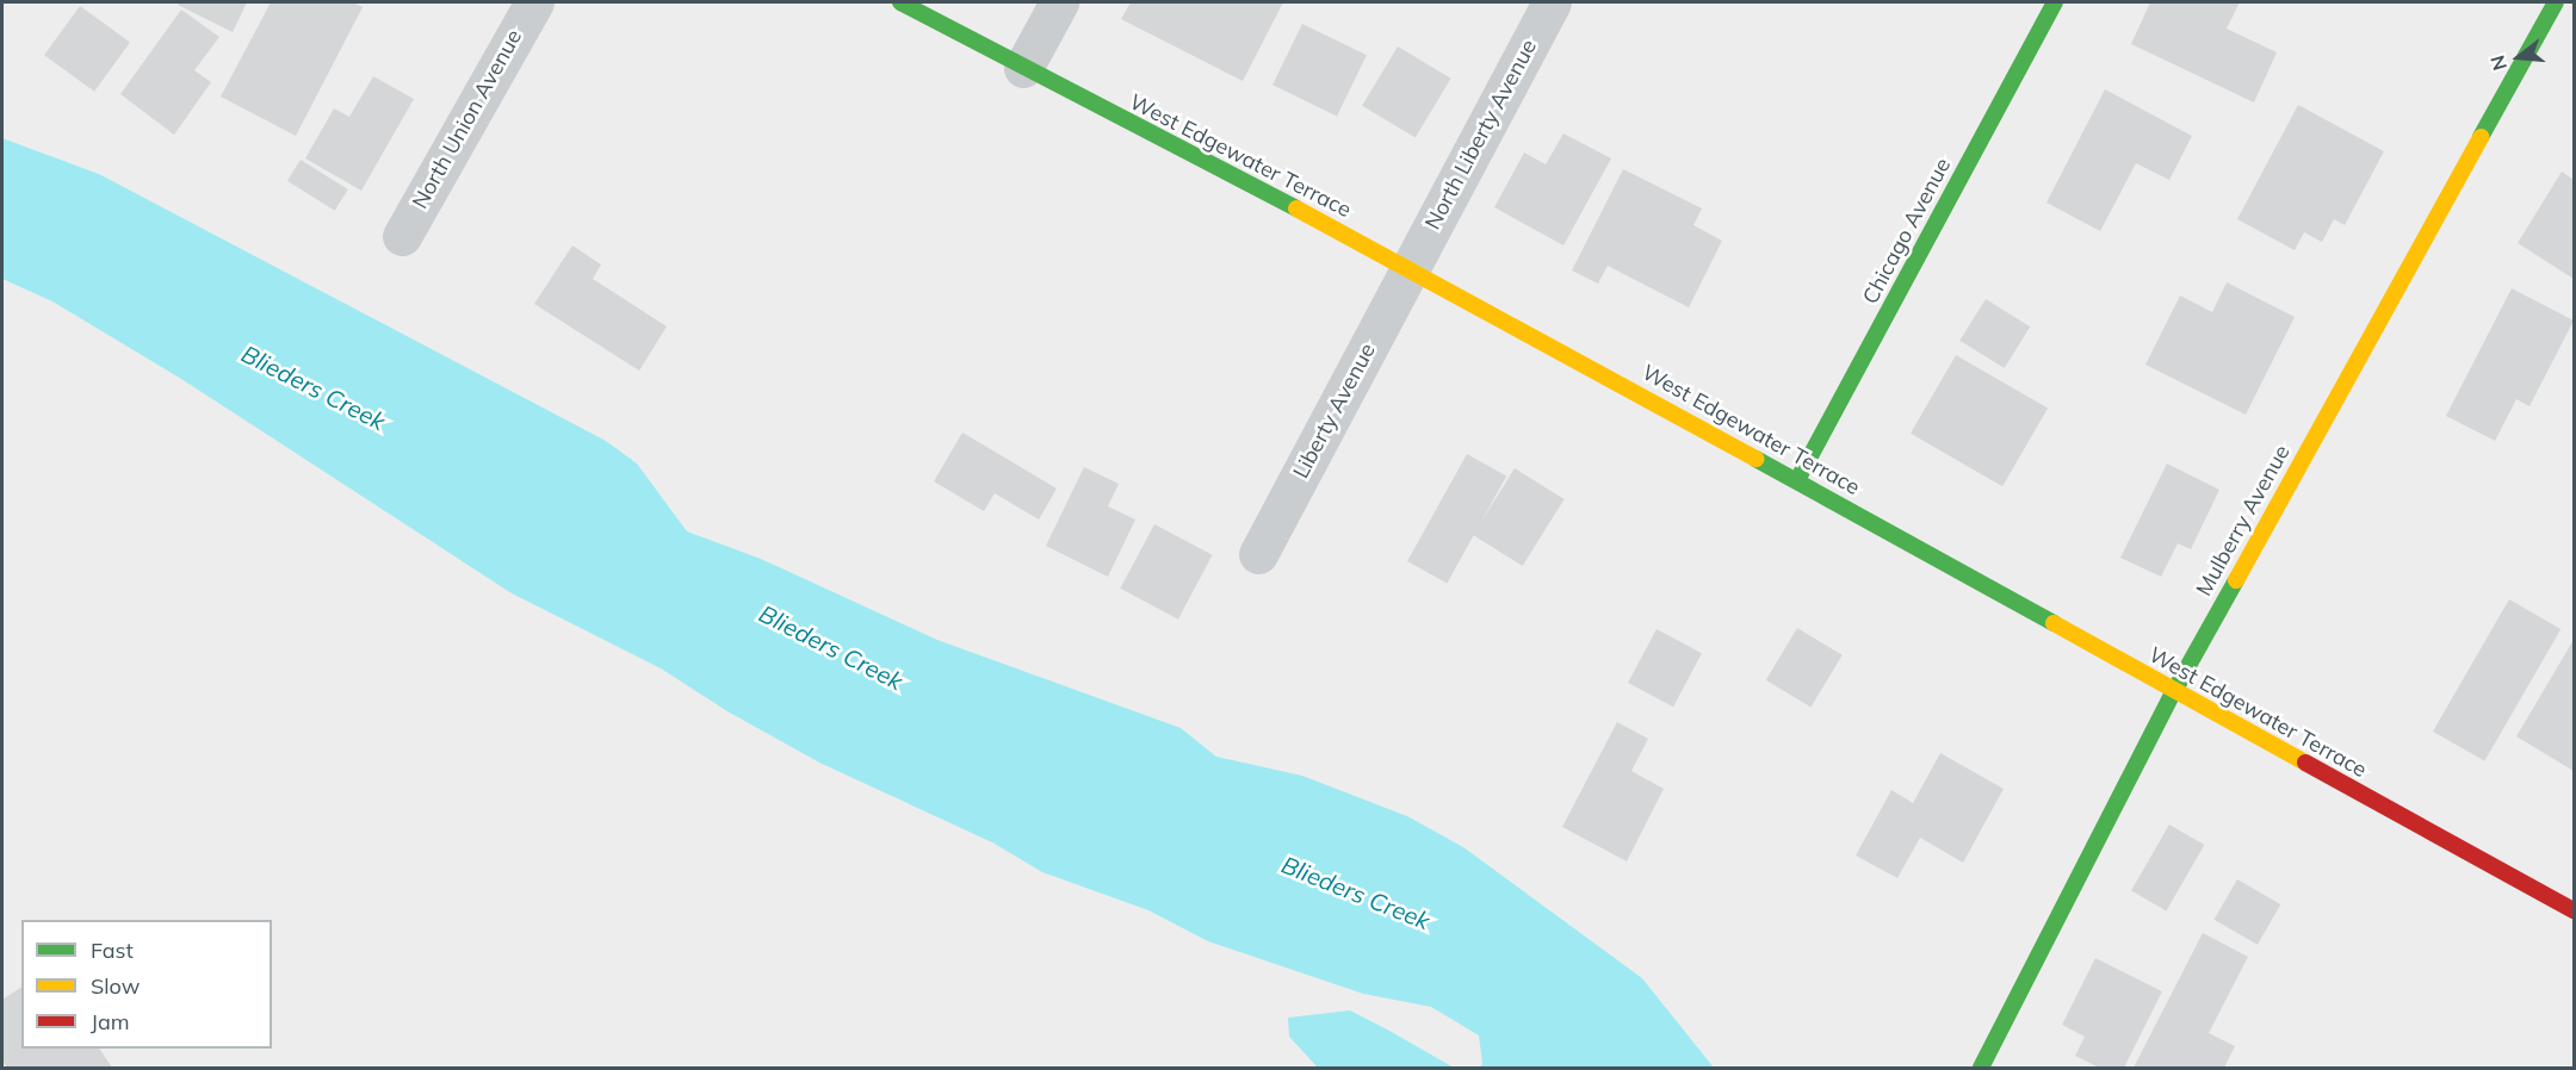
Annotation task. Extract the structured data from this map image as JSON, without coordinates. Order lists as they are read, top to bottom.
{
  "streets": {
    "street": [
      "North Union Avenue",
      "North Liberty Avenue",
      "West Edgewater Terrace",
      "Chicago Avenue",
      "Liberty Avenue",
      "Mulberry Avenue"
    ]
  },
  "crossings": [
    ["North Liberty Avenue", "West Edgewater Terrace"],
    ["North Liberty Avenue", "Liberty Avenue"],
    ["West Edgewater Terrace", "Chicago Avenue"],
    ["West Edgewater Terrace", "Liberty Avenue"],
    ["West Edgewater Terrace", "Mulberry Avenue"]
  ],
  "water": ["Blieders Creek"],
  "legend": ["Fast", "Slow", "Jam"],
  "north": "left"
}
